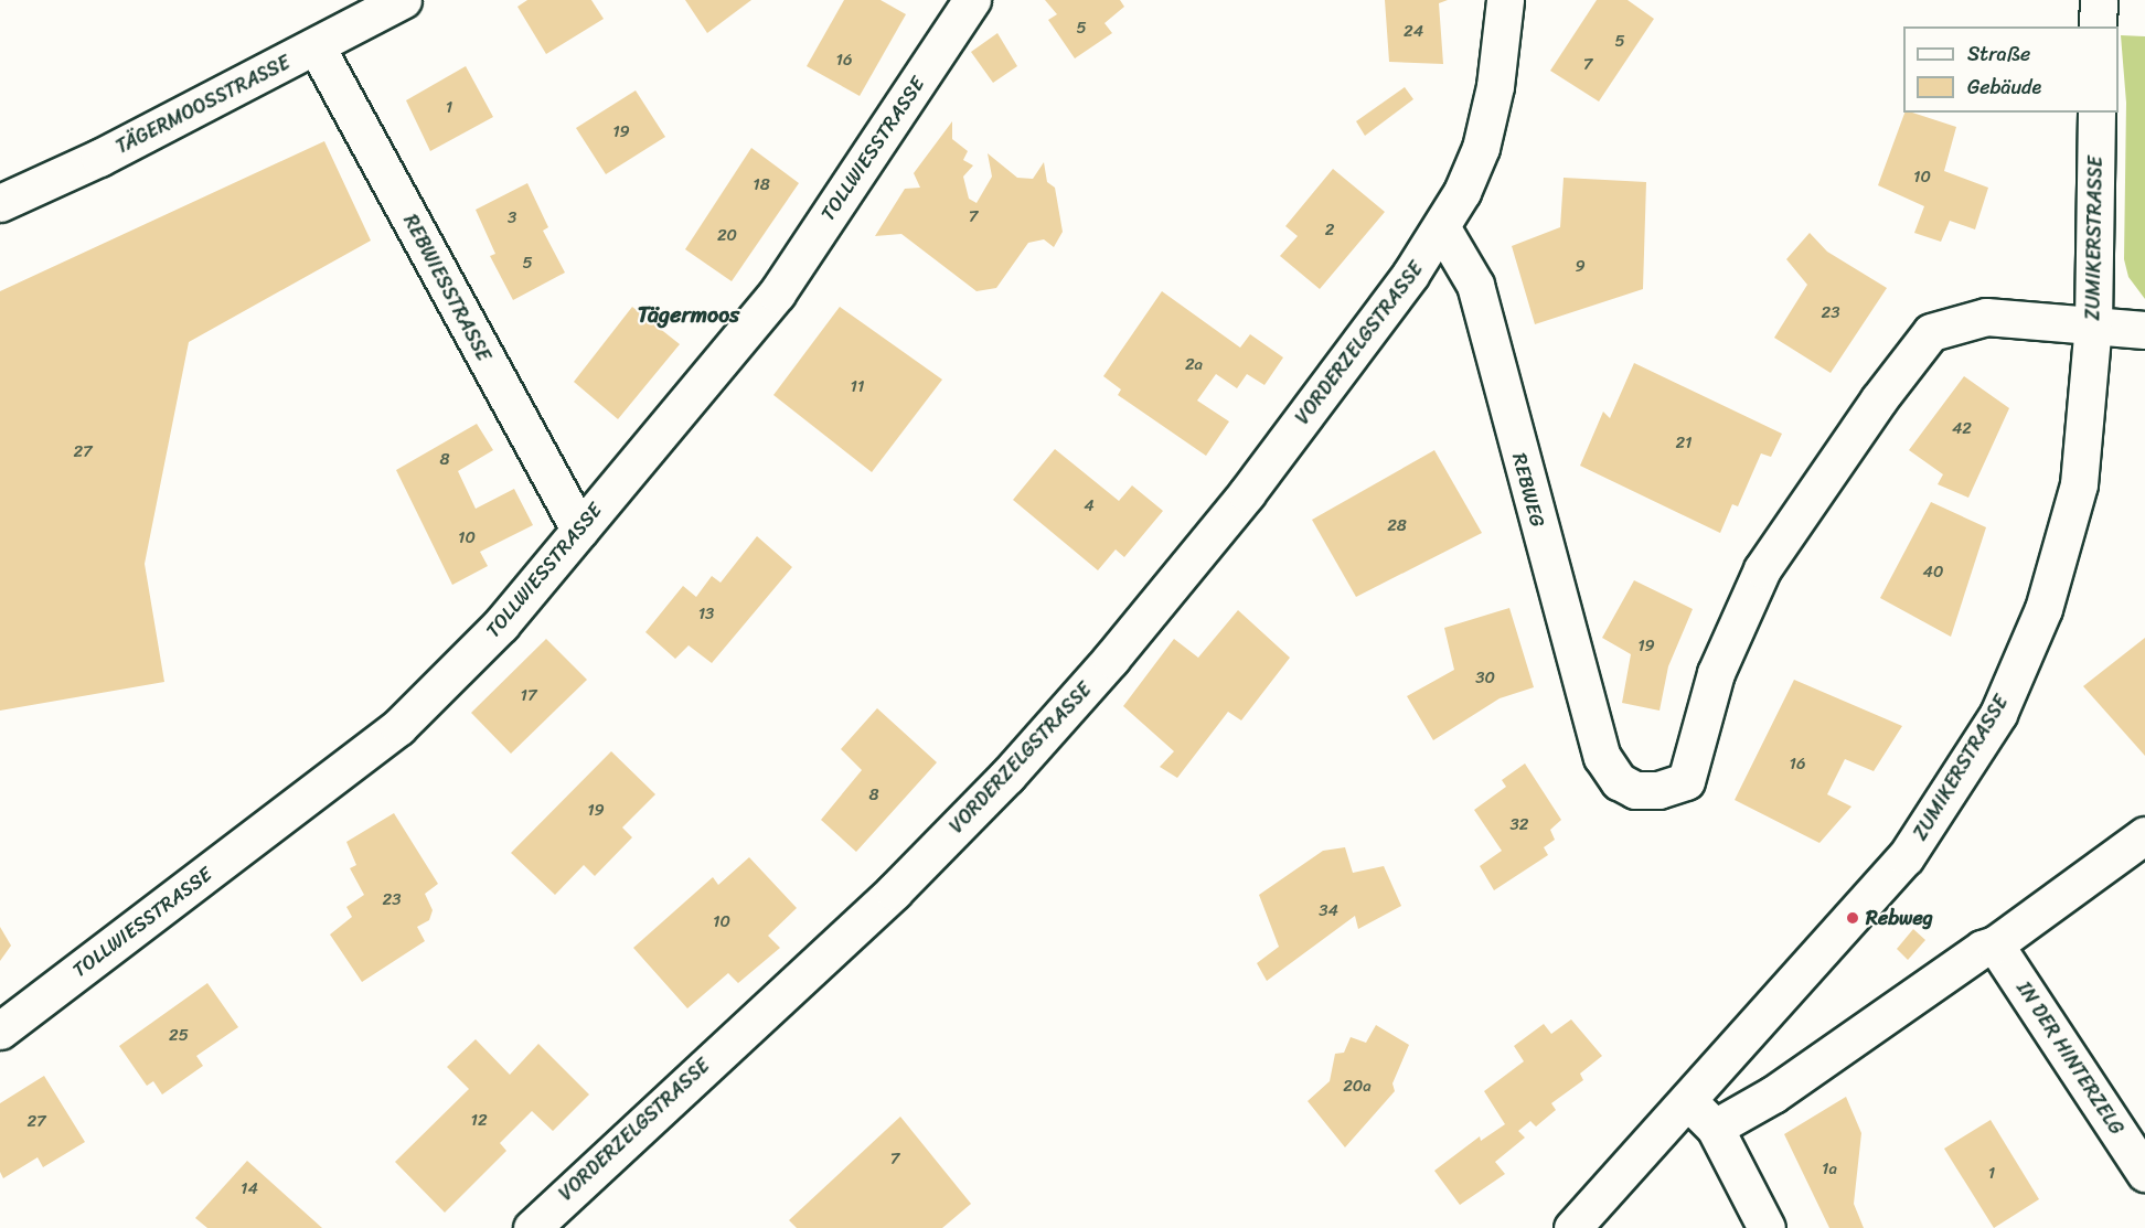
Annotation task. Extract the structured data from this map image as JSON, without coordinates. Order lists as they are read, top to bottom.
{
  "streets": {
    "street": [
      "TÄGERMOOSSTRASSE",
      "TOLLWIESSTRASSE",
      "ZUMIKERSTRASSE",
      "REBWIESSTRASSE",
      "VORDERZELGSTRASSE",
      "REBWEG",
      "IN DER HINTERZELG"
    ]
  },
  "crossings": [
    ["TÄGERMOOSSTRASSE", "REBWIESSTRASSE"],
    ["TOLLWIESSTRASSE", "REBWIESSTRASSE"],
    ["ZUMIKERSTRASSE", "REBWEG"],
    ["VORDERZELGSTRASSE", "REBWEG"]
  ],
  "districts": ["Tägermoos"],
  "places": ["Rebweg"],
  "house_numbers": [
    "5",
    "24",
    "5",
    "16",
    "7",
    "1",
    "19",
    "10",
    "18",
    "7",
    "3",
    "2",
    "20",
    "5",
    "9",
    "23",
    "2a",
    "11",
    "42",
    "21",
    "27",
    "8",
    "4",
    "28",
    "10",
    "40",
    "13",
    "19",
    "30",
    "17",
    "16",
    "8",
    "19",
    "32",
    "23",
    "34",
    "10",
    "25",
    "20a",
    "12",
    "27",
    "7",
    "1a",
    "1",
    "14"
  ],
  "legend": ["Straße", "Gebäude"]
}
